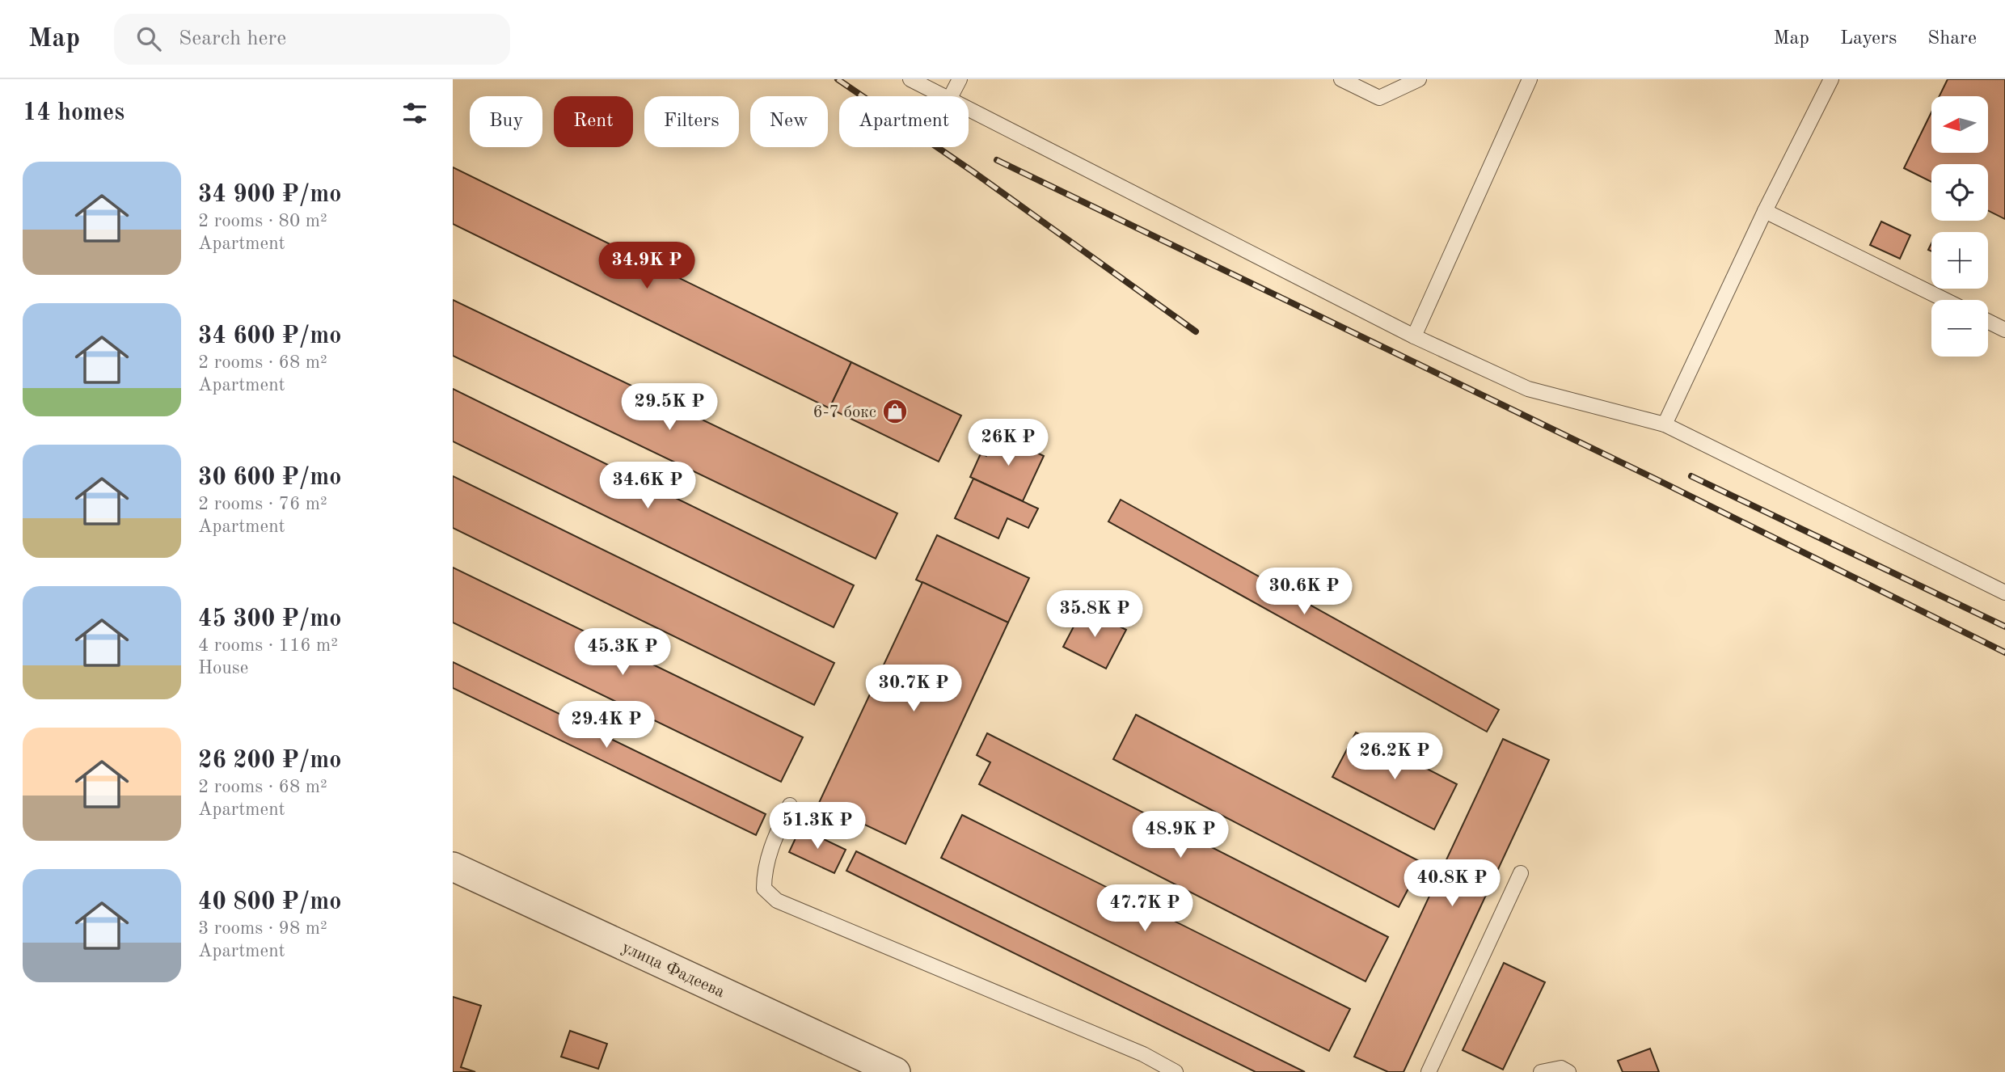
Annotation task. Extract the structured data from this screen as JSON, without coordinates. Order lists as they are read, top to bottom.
{
  "streets": {
    "street": ["улица Фадеева"]
  },
  "places": {
    "shop": ["6-7 бокс"]
  },
  "north": "left",
  "page": {
    "header": "Map",
    "search": "Search here",
    "nav": ["Map", "Layers", "Share"],
    "heading": "14 homes",
    "map_buttons": ["+", "−"],
    "chip": [
      "Buy",
      "Rent",
      "Filters",
      "New",
      "Apartment"
    ],
    "list": [
      {
        "name": "34 900 ₽/mo",
        "note": "2 rooms · 80 m² · Apartment"
      },
      {
        "name": "34 600 ₽/mo",
        "note": "2 rooms · 68 m² · Apartment"
      },
      {
        "name": "30 600 ₽/mo",
        "note": "2 rooms · 76 m² · Apartment"
      },
      {
        "name": "45 300 ₽/mo",
        "note": "4 rooms · 116 m² · House"
      },
      {
        "name": "26 200 ₽/mo",
        "note": "2 rooms · 68 m² · Apartment"
      },
      {
        "name": "40 800 ₽/mo",
        "note": "3 rooms · 98 m² · Apartment"
      }
    ],
    "price": [
      "34.9K ₽",
      "29.5K ₽",
      "26K ₽",
      "34.6K ₽",
      "30.6K ₽",
      "35.8K ₽",
      "45.3K ₽",
      "30.7K ₽",
      "29.4K ₽",
      "26.2K ₽",
      "51.3K ₽",
      "48.9K ₽",
      "40.8K ₽",
      "47.7K ₽"
    ]
  }
}
